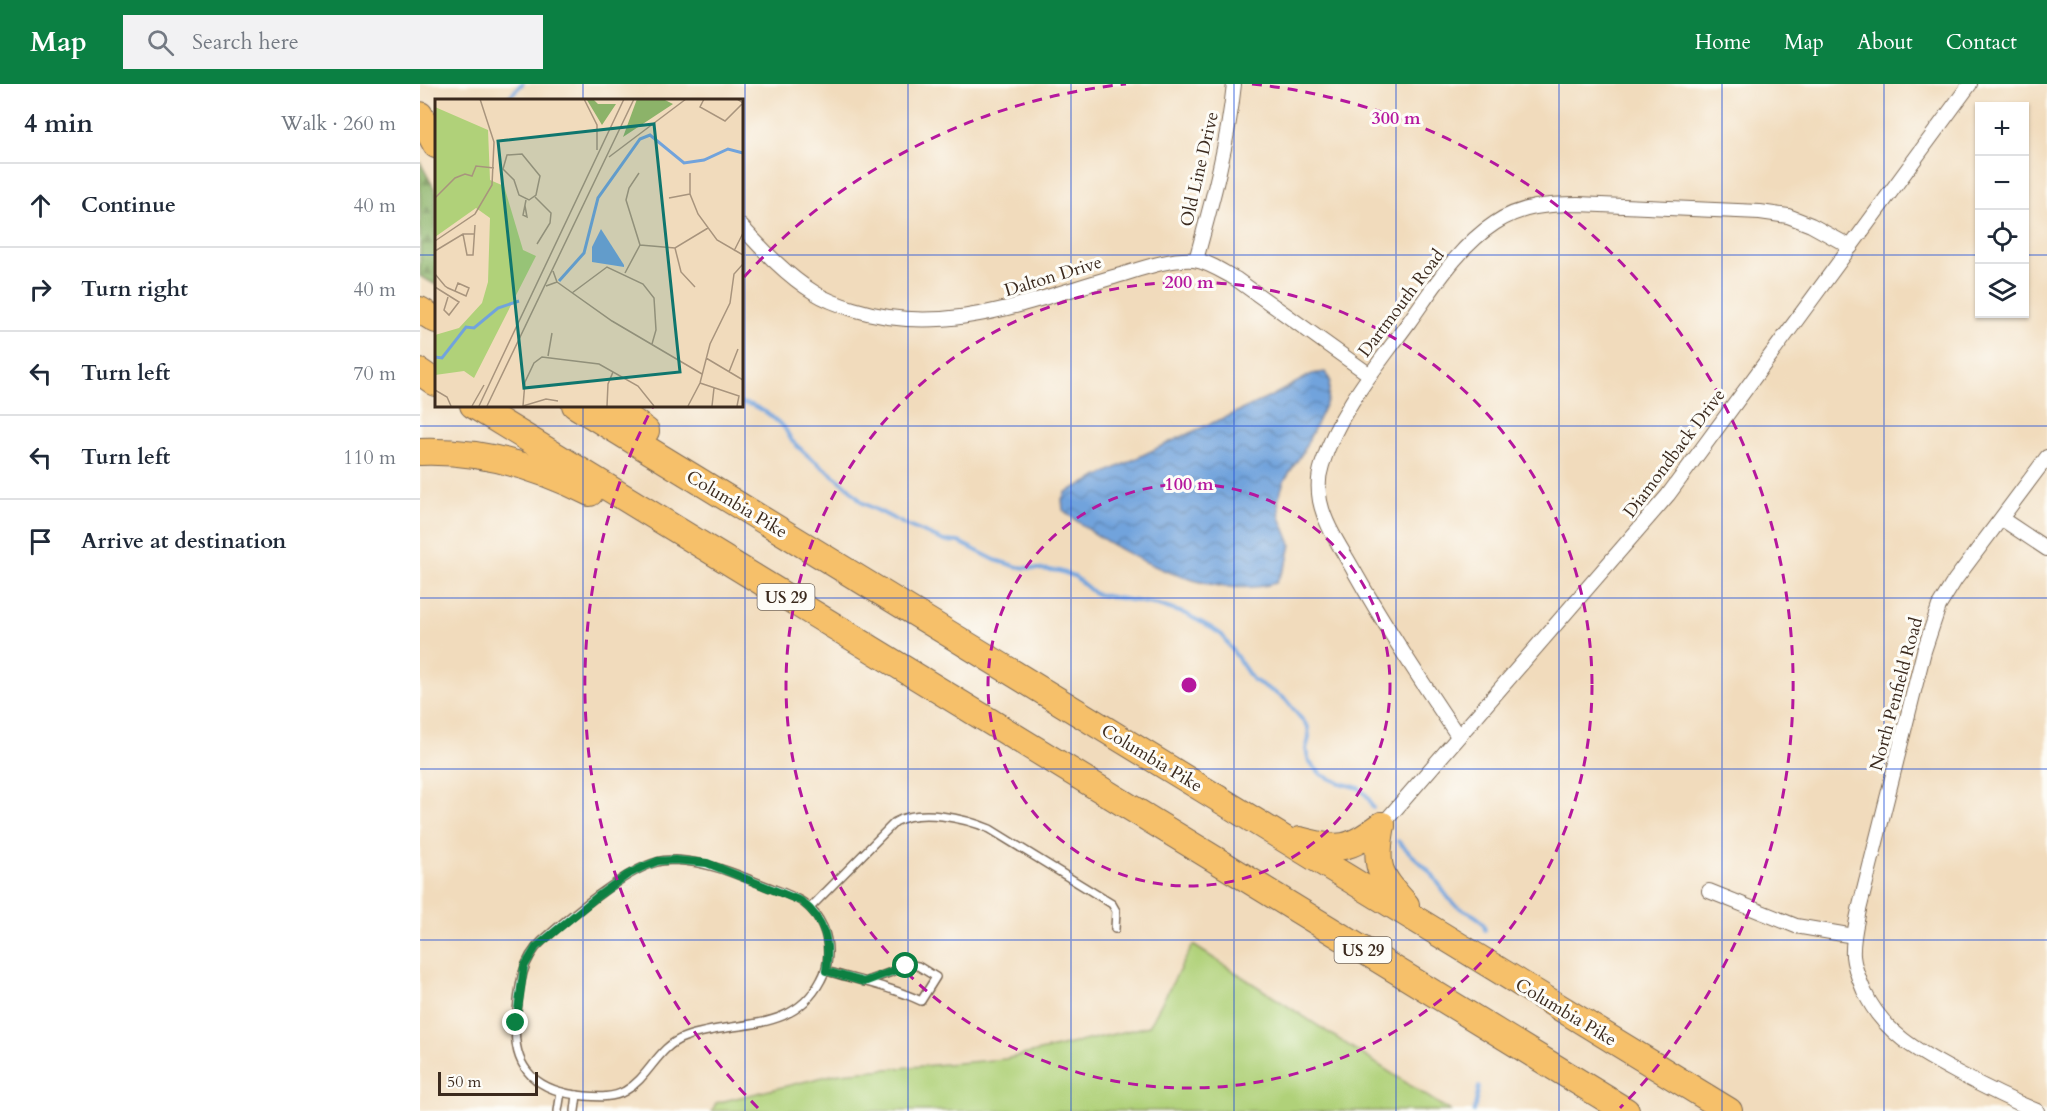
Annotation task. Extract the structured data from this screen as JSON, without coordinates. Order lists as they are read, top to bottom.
{
  "streets": {
    "highway": ["Columbia Pike", "US 29"],
    "street": [
      "Old Line Drive",
      "Dalton Drive",
      "Dartmouth Road",
      "Diamondback Drive",
      "North Penfield Road"
    ]
  },
  "crossings": [
    ["Old Line Drive", "Dalton Drive"],
    ["Dartmouth Road", "Diamondback Drive"]
  ],
  "scale_bar": "50 m",
  "page": {
    "header": "Map",
    "search": "Search here",
    "nav": [
      "Home",
      "Map",
      "About",
      "Contact"
    ],
    "heading": ["4 min", "Walk · 260 m"],
    "map_buttons": ["+", "−"],
    "list": [
      ["Continue", "40 m"],
      ["Turn right", "40 m"],
      ["Turn left", "70 m"],
      ["Turn left", "110 m"],
      "Arrive at destination"
    ],
    "scale": "50 m"
  },
  "rings": ["300 m", "200 m", "100 m"]
}
